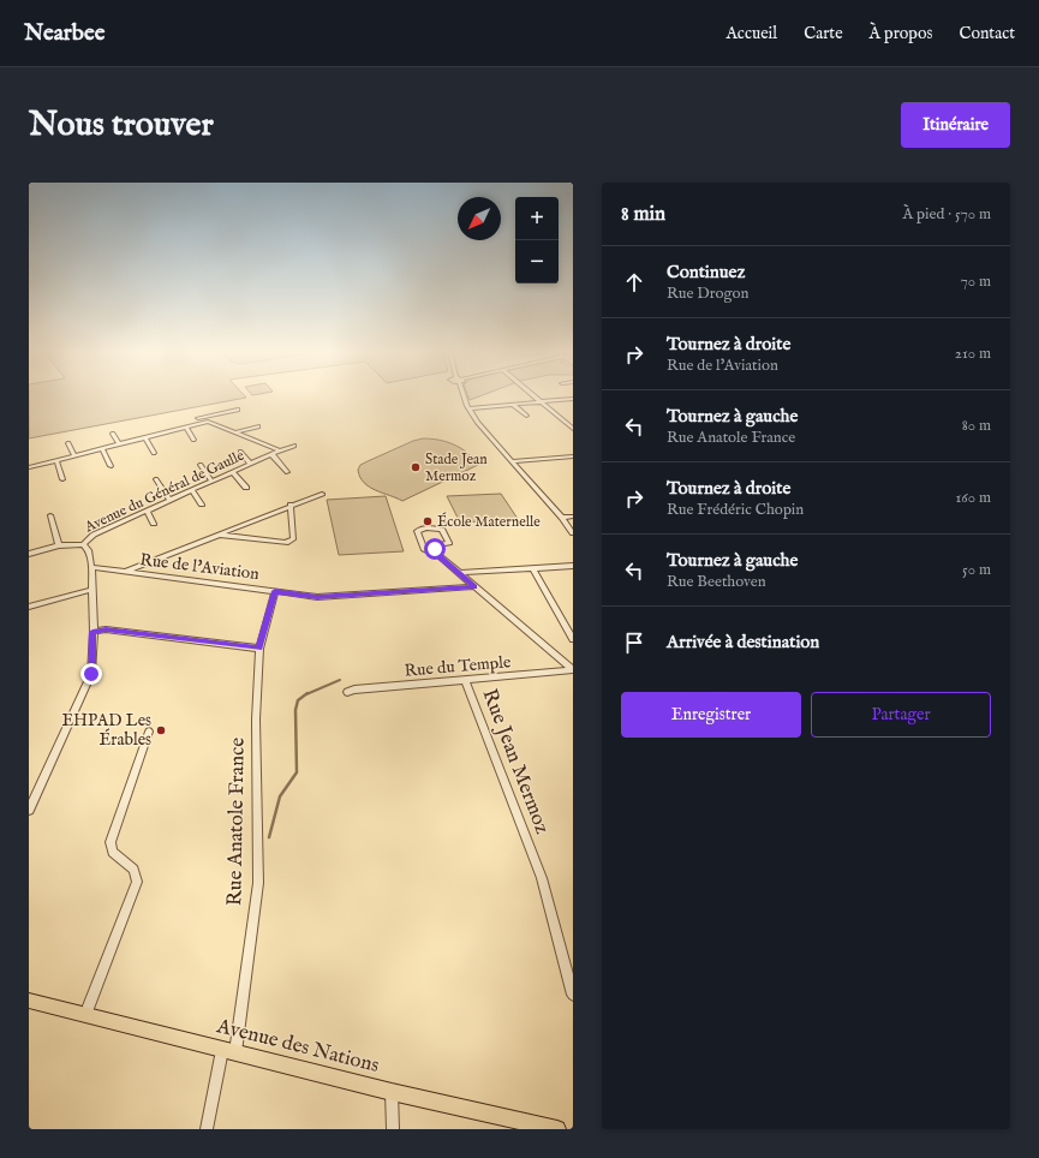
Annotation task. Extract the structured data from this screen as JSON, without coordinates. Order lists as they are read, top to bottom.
{
  "streets": {
    "main road": ["Avenue des Nations"],
    "street": [
      "Avenue du Général de Gaulle",
      "Rue de l'Aviation",
      "Rue du Temple",
      "Rue Jean Mermoz",
      "Rue Anatole France"
    ]
  },
  "crossings": [
    ["Rue de l'Aviation", "Rue Anatole France"],
    ["Rue du Temple", "Rue Jean Mermoz"],
    ["Rue Anatole France", "Avenue des Nations"]
  ],
  "places": ["Stade Jean Mermoz", "École Maternelle", "EHPAD Les Érables"],
  "north": "bottom left",
  "page": {
    "header": "Nearbee",
    "nav": [
      "Accueil",
      "Carte",
      "À propos",
      "Contact"
    ],
    "buttons": [
      "Itinéraire",
      ["Enregistrer", "Partager"]
    ],
    "title": "Nous trouver",
    "heading": ["8 min", "À pied · 570 m"],
    "map_buttons": ["+", "−"],
    "list": [
      ["Continuez", "Rue Drogon", "70 m"],
      ["Tournez à droite", "Rue de l'Aviation", "210 m"],
      ["Tournez à gauche", "Rue Anatole France", "80 m"],
      ["Tournez à droite", "Rue Frédéric Chopin", "160 m"],
      ["Tournez à gauche", "Rue Beethoven", "50 m"],
      "Arrivée à destination"
    ]
  }
}
